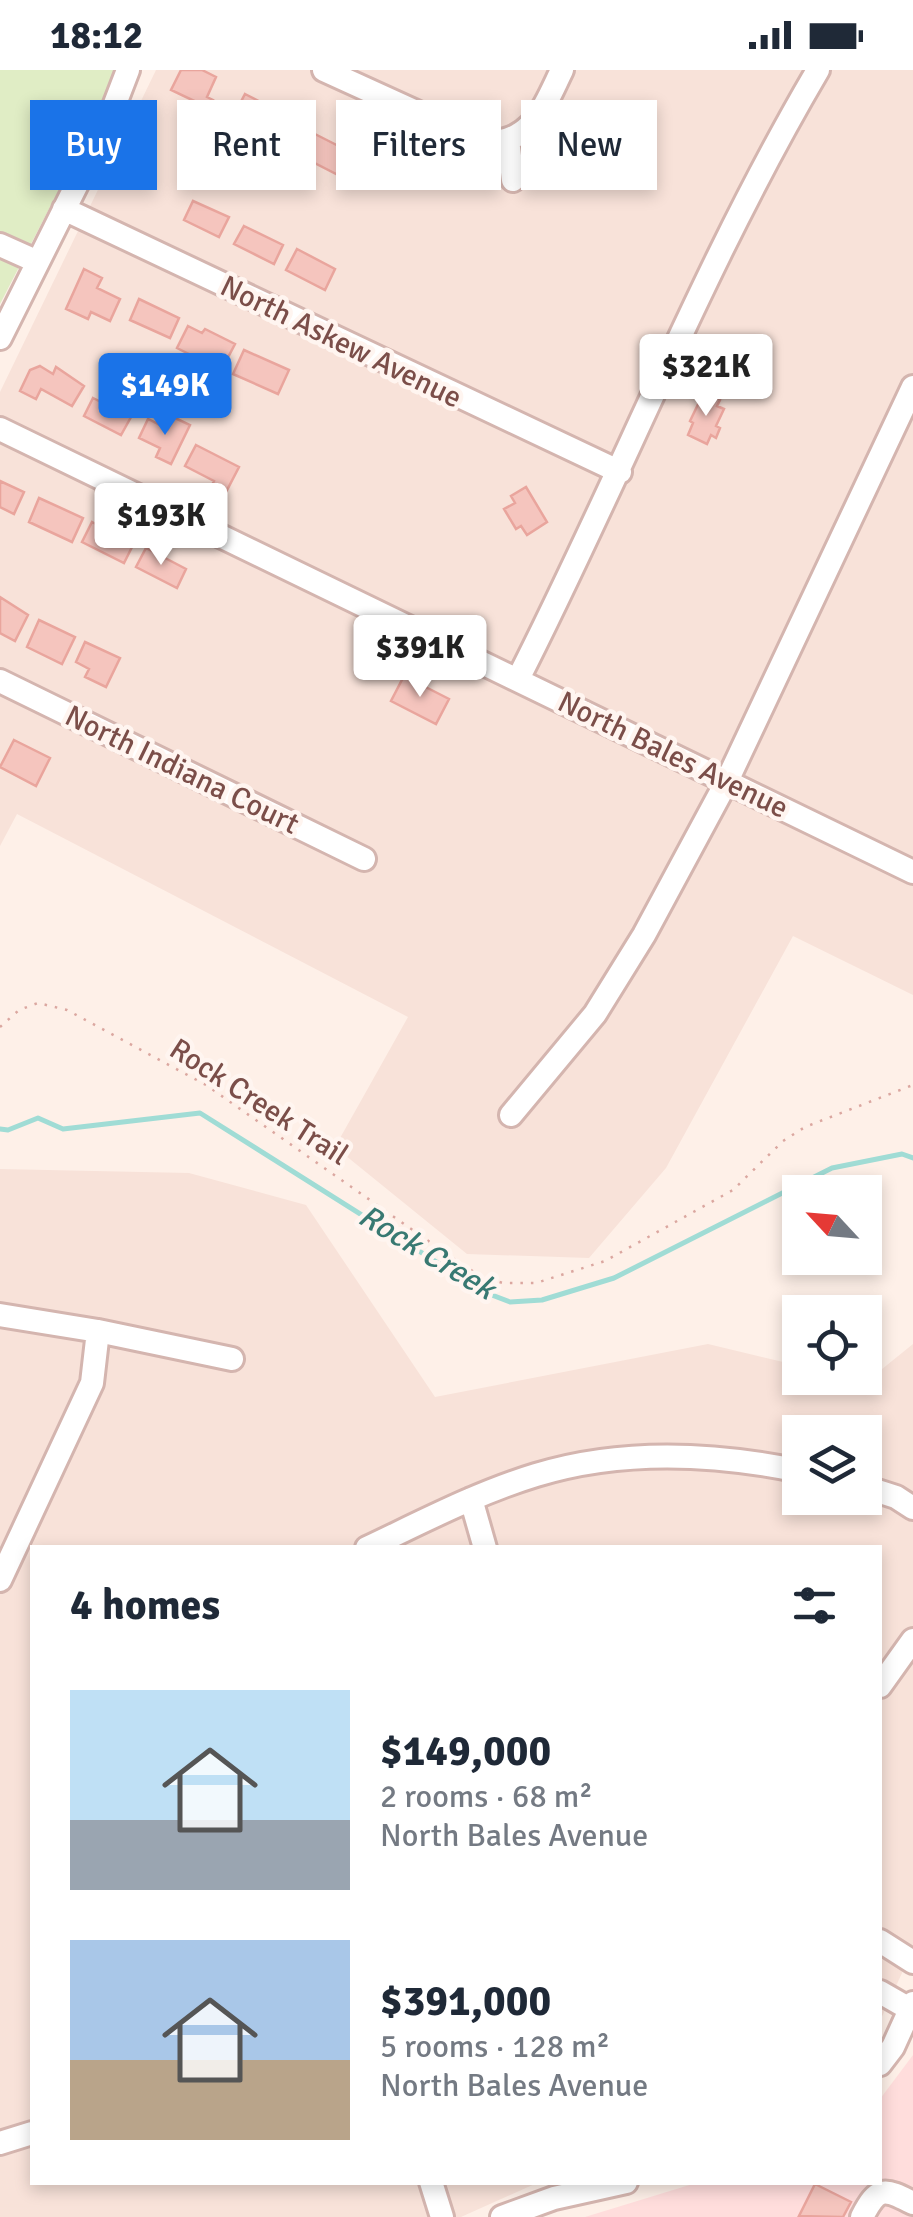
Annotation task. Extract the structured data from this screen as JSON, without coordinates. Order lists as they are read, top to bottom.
{
  "streets": {
    "street": ["North Askew Avenue", "North Bales Avenue", "North Indiana Court"],
    "path": ["Rock Creek Trail"]
  },
  "water": ["Rock Creek"],
  "north": "top left",
  "page": {
    "status": "18:12",
    "chip": [
      "Buy",
      "Rent",
      "Filters",
      "New"
    ],
    "price": [
      "$321K",
      "$149K",
      "$193K",
      "$391K"
    ],
    "heading": "4 homes",
    "list": [
      {
        "name": "$149,000",
        "note": "2 rooms · 68 m² · North Bales Avenue"
      },
      {
        "name": "$391,000",
        "note": "5 rooms · 128 m² · North Bales Avenue"
      }
    ]
  }
}
